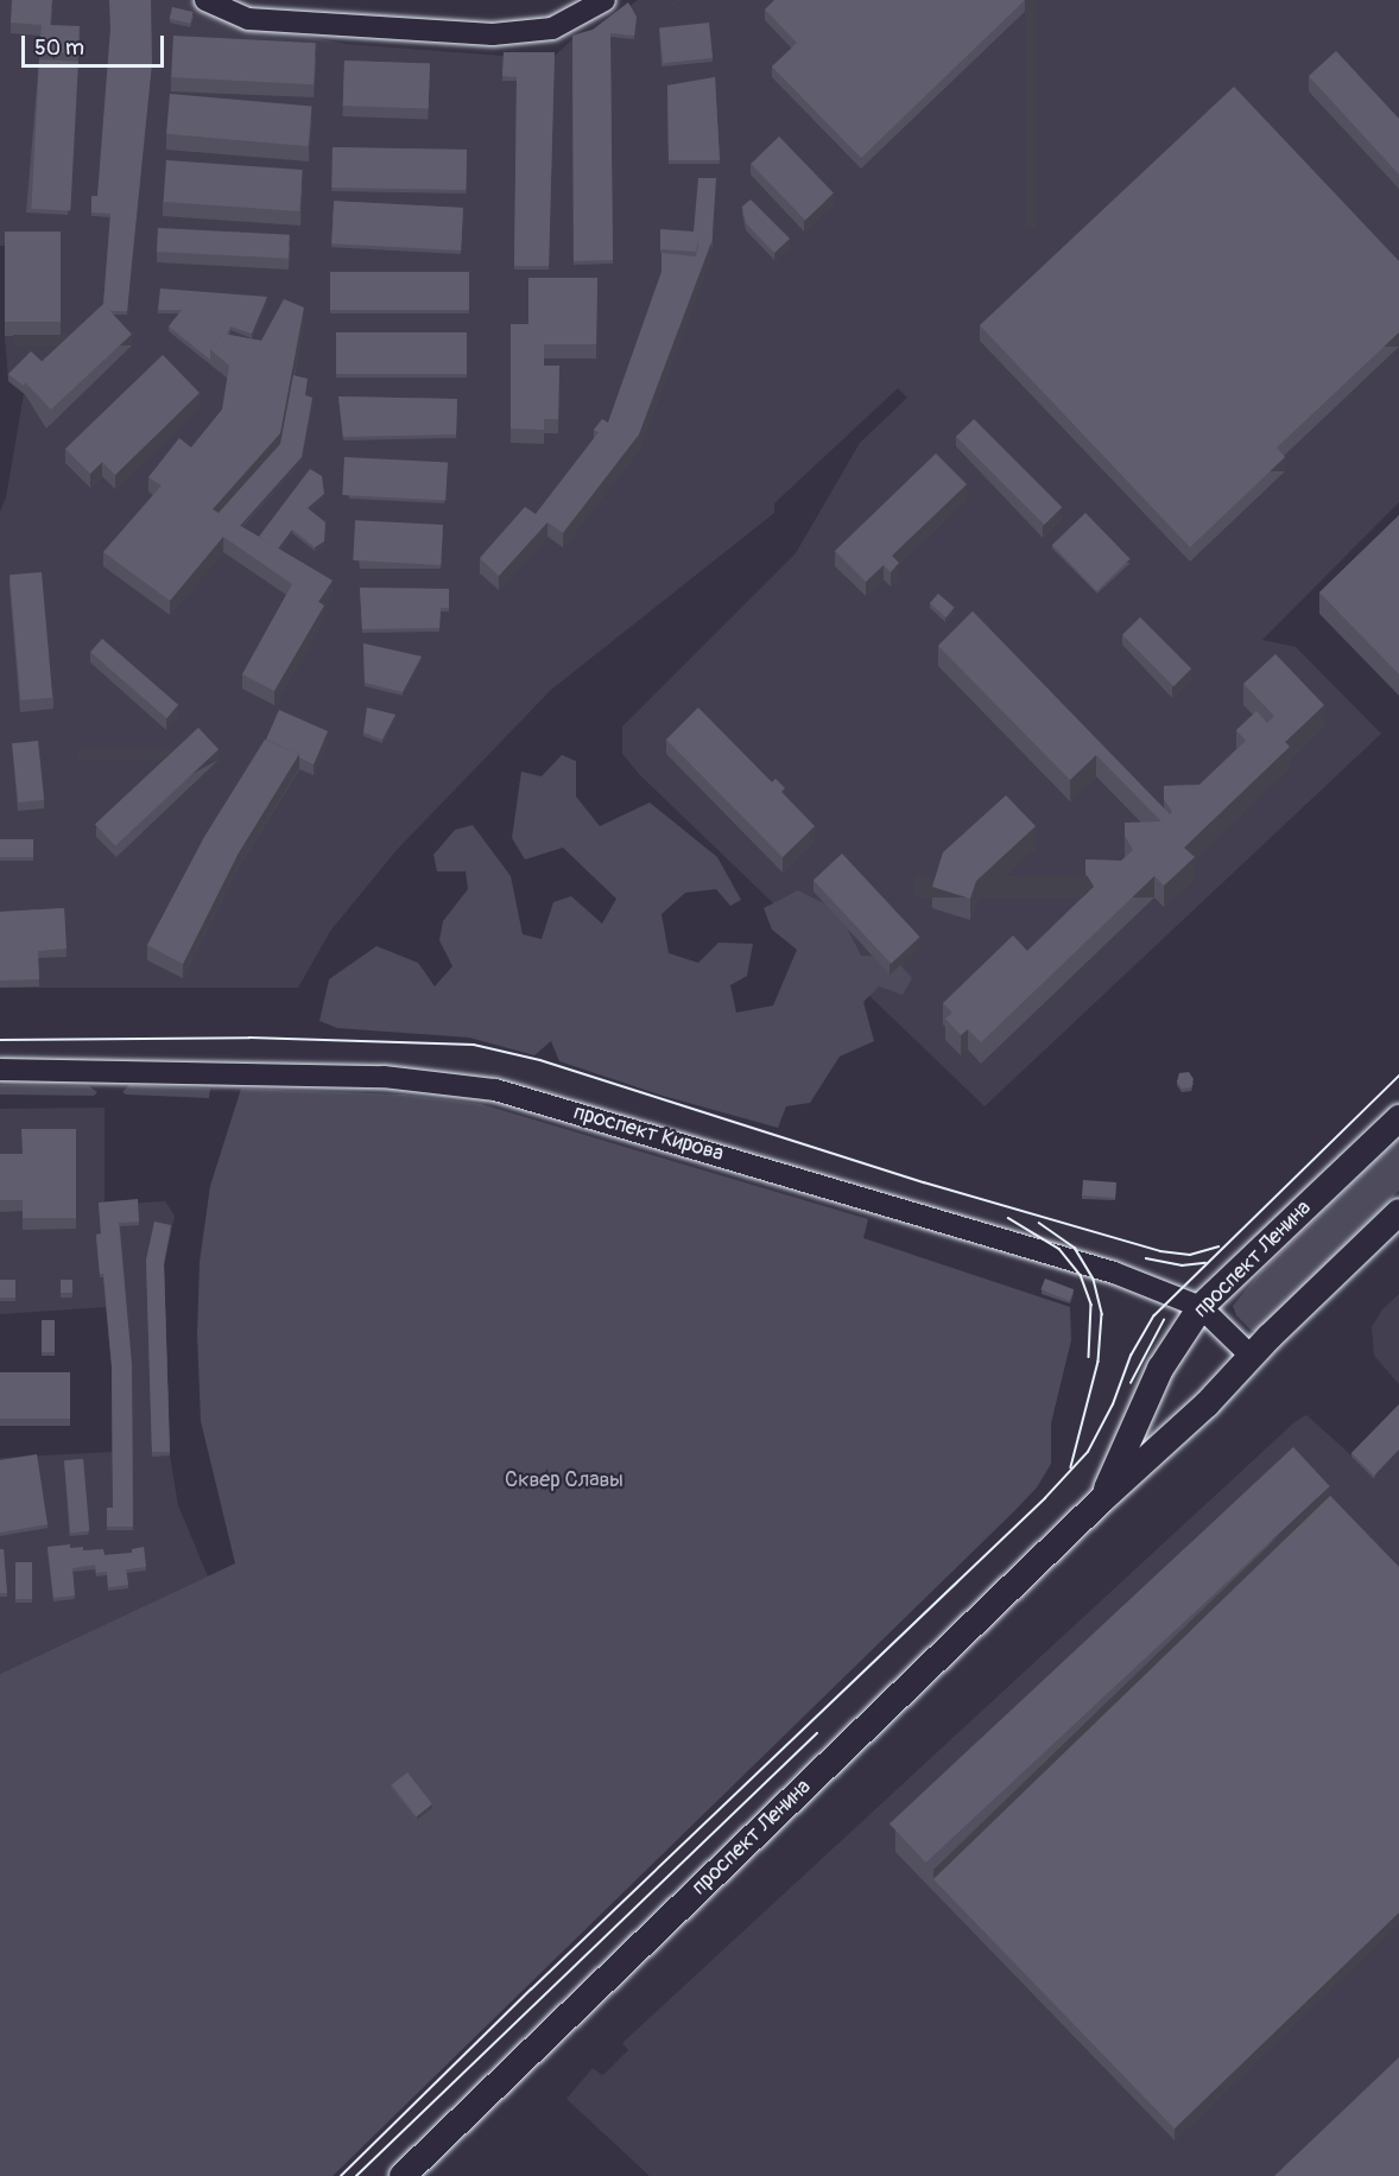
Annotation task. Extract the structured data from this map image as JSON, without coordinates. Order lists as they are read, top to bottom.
{
  "streets": {
    "main road": ["проспект Ленина"],
    "street": ["проспект Кирова"]
  },
  "crossings": [
    ["проспект Кирова", "проспект Ленина"]
  ],
  "parks": ["Сквер Славы"],
  "scale_bar": "50 m"
}
